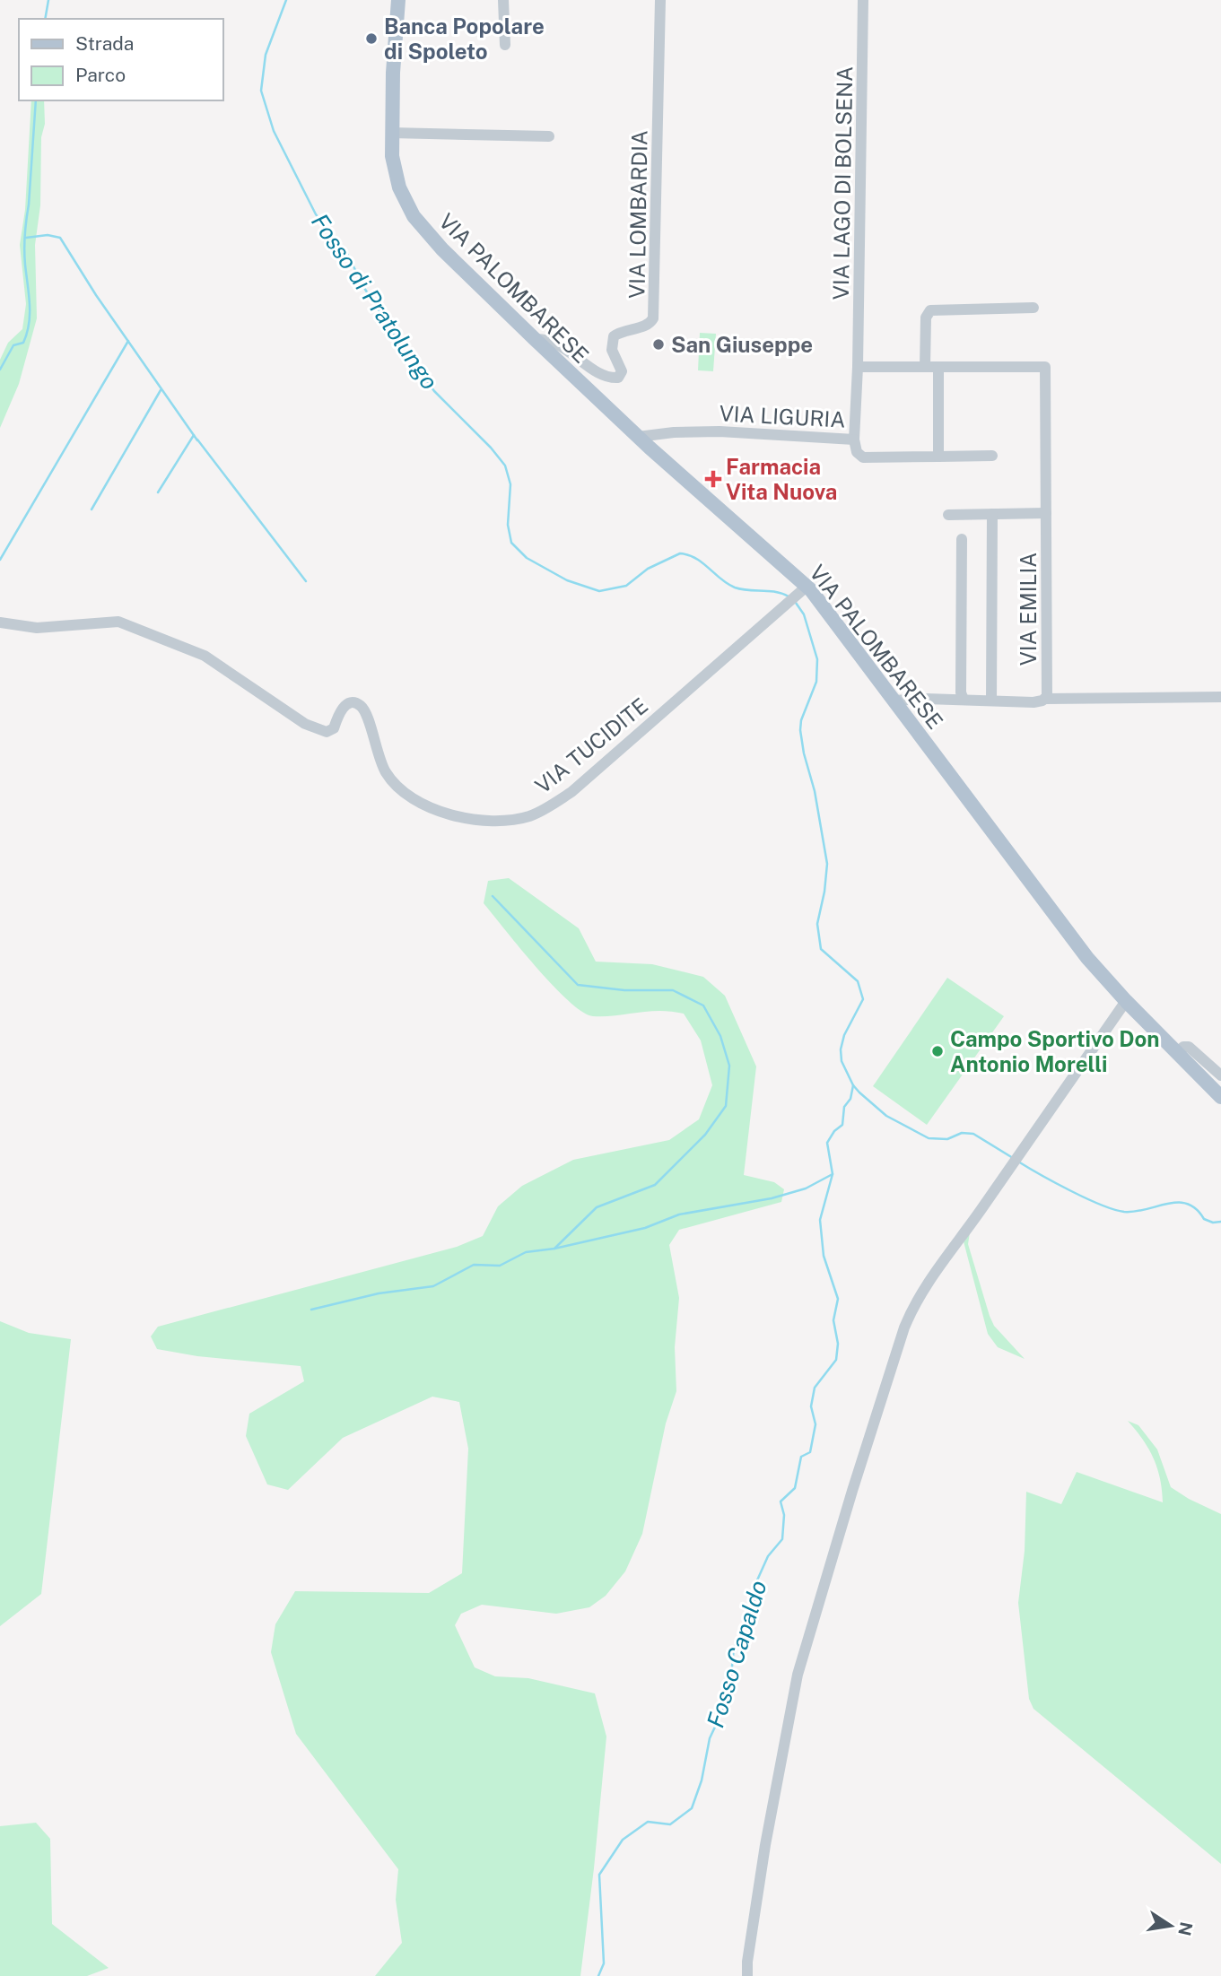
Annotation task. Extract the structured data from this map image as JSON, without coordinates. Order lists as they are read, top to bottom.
{
  "streets": {
    "main road": ["VIA PALOMBARESE"],
    "street": [
      "VIA LAGO DI BOLSENA",
      "VIA LOMBARDIA",
      "VIA LIGURIA",
      "VIA EMILIA",
      "VIA TUCIDITE"
    ]
  },
  "crossings": [
    ["VIA LAGO DI BOLSENA", "VIA LIGURIA"],
    ["VIA LOMBARDIA", "VIA PALOMBARESE"],
    ["VIA PALOMBARESE", "VIA LIGURIA"],
    ["VIA PALOMBARESE", "VIA TUCIDITE"]
  ],
  "water": ["Fosso di Pratolungo", "Fosso Capaldo"],
  "places": {
    "other": ["Banca Popolare di Spoleto", "San Giuseppe", "Campo Sportivo Don Antonio Morelli"],
    "health": ["Farmacia Vita Nuova"]
  },
  "legend": ["Strada", "Parco"],
  "north": "right"
}
